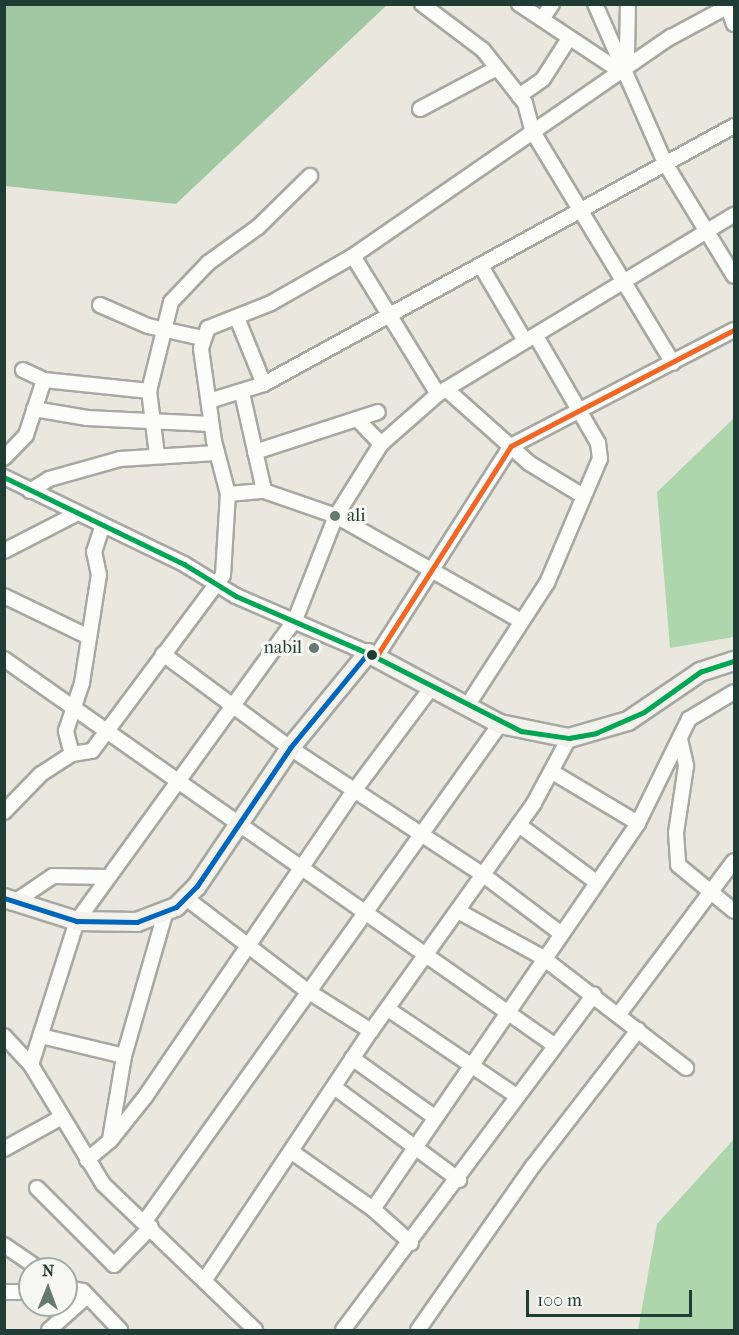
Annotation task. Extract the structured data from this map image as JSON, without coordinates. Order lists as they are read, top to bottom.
{
  "places": ["ali", "nabil"],
  "scale_bar": "100 m",
  "north": "top"
}
